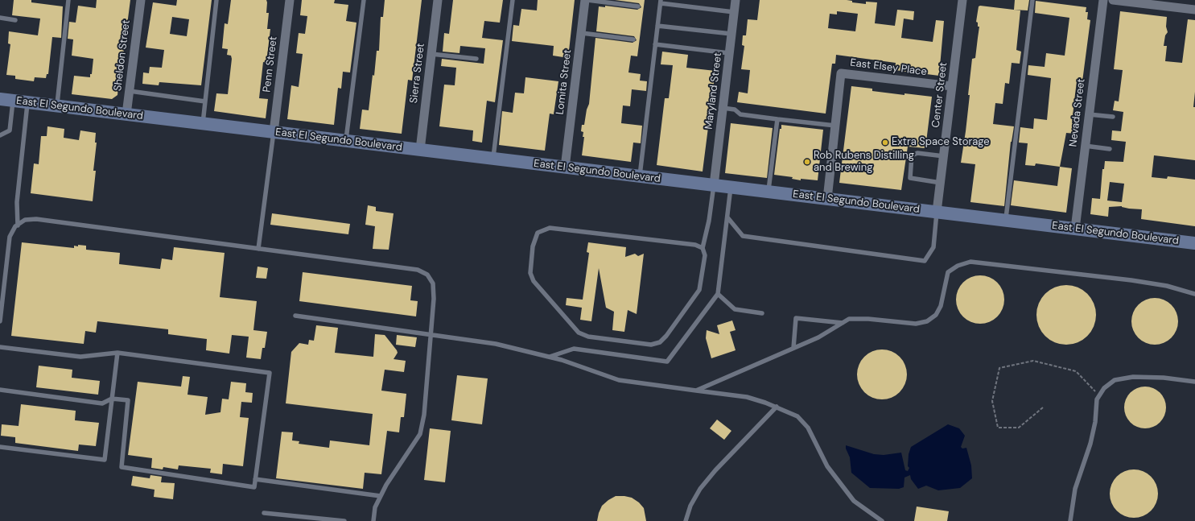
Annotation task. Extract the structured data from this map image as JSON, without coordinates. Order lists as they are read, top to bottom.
{
  "streets": {
    "main road": ["East El Segundo Boulevard"],
    "street": [
      "Sheldon Street",
      "Penn Street",
      "East Elsey Place",
      "Sierra Street",
      "Lomita Street",
      "Maryland Street",
      "Center Street",
      "Nevada Street"
    ]
  },
  "crossings": [
    ["Sheldon Street", "East El Segundo Boulevard"],
    ["Penn Street", "East El Segundo Boulevard"],
    ["East Elsey Place", "Center Street"],
    ["Sierra Street", "East El Segundo Boulevard"],
    ["Lomita Street", "East El Segundo Boulevard"],
    ["Maryland Street", "East El Segundo Boulevard"],
    ["Center Street", "East El Segundo Boulevard"],
    ["East El Segundo Boulevard", "Nevada Street"]
  ],
  "places": ["Extra Space Storage", "Rob Rubens Distilling and Brewing"]
}
